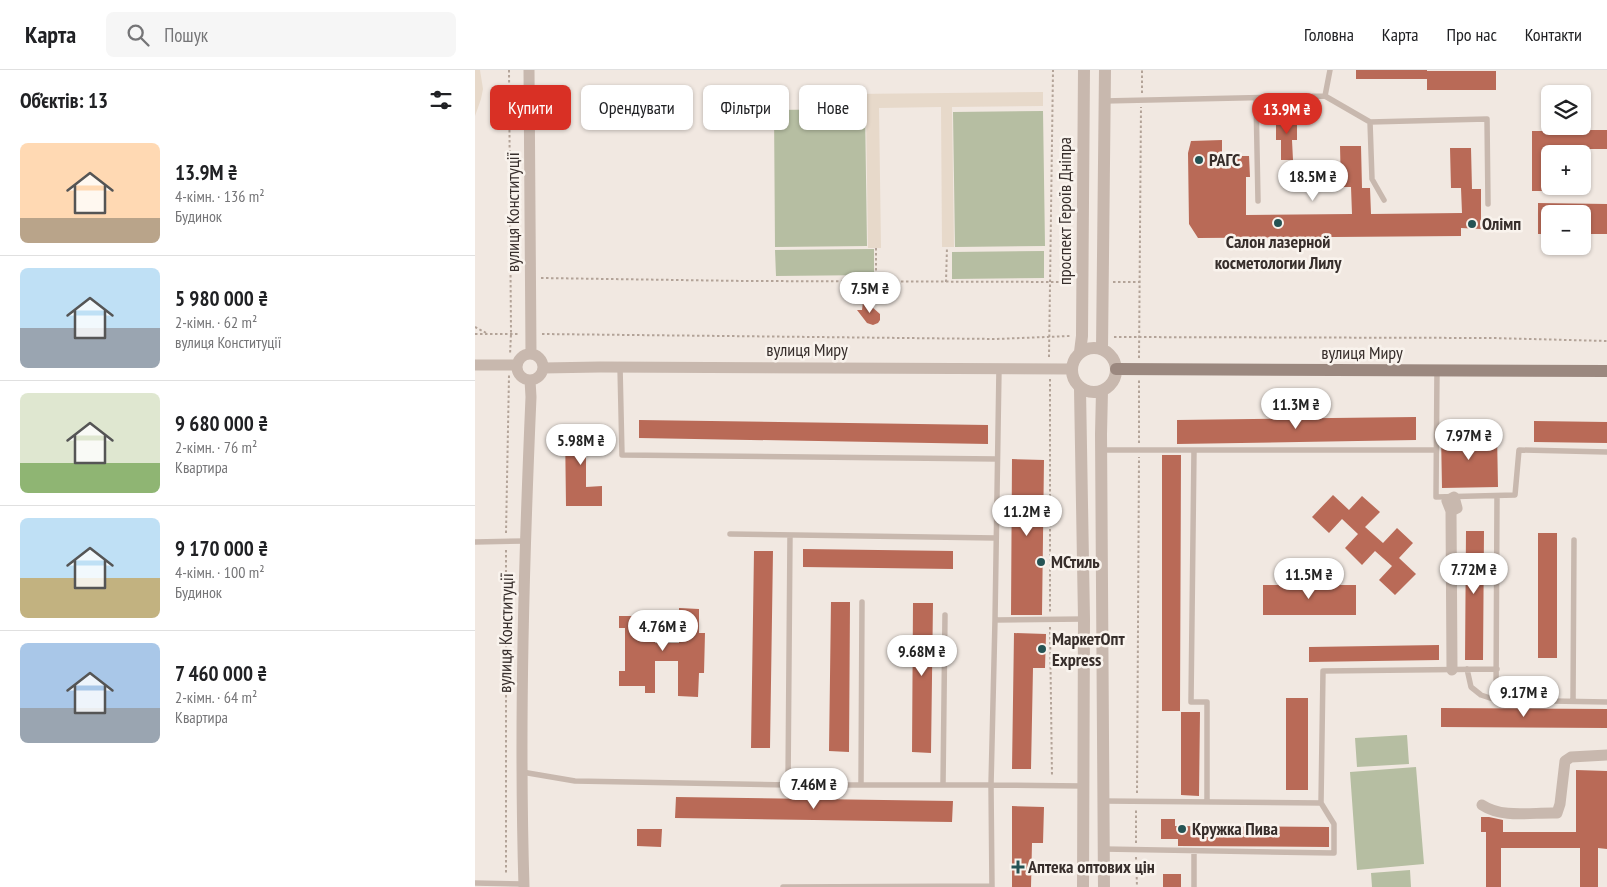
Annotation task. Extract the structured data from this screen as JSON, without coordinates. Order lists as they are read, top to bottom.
{
  "streets": {
    "main road": ["вулиця Миру"],
    "street": ["проспект Героїв Дніпра", "вулиця Конституції"]
  },
  "crossings": [
    ["проспект Героїв Дніпра", "вулиця Миру"],
    ["вулиця Конституції", "вулиця Миру"]
  ],
  "places": {
    "other": [
      "РАГС",
      "Салон лазерной косметологии Лилу",
      "Олімп",
      "МСтиль",
      "МаркетОпт Express",
      "Кружка Пива"
    ],
    "health": ["Аптека оптових цін"]
  },
  "page": {
    "header": "Карта",
    "search": "Пошук",
    "nav": [
      "Головна",
      "Карта",
      "Про нас",
      "Контакти"
    ],
    "heading": "Об’єктів: 13",
    "map_buttons": ["+", "−"],
    "chip": [
      "Купити",
      "Орендувати",
      "Фільтри",
      "Нове"
    ],
    "price": [
      "13.9M ₴",
      "18.5M ₴",
      "7.5M ₴",
      "11.3M ₴",
      "7.97M ₴",
      "5.98M ₴",
      "11.2M ₴",
      "7.72M ₴",
      "11.5M ₴",
      "4.76M ₴",
      "9.68M ₴",
      "9.17M ₴",
      "7.46M ₴"
    ],
    "list": [
      {
        "name": "13.9M ₴",
        "note": "4-кімн. · 136 m² · Будинок"
      },
      {
        "name": "5 980 000 ₴",
        "note": "2-кімн. · 62 m² · вулиця Конституції"
      },
      {
        "name": "9 680 000 ₴",
        "note": "2-кімн. · 76 m² · Квартира"
      },
      {
        "name": "9 170 000 ₴",
        "note": "4-кімн. · 100 m² · Будинок"
      },
      {
        "name": "7 460 000 ₴",
        "note": "2-кімн. · 64 m² · Квартира"
      }
    ]
  }
}
